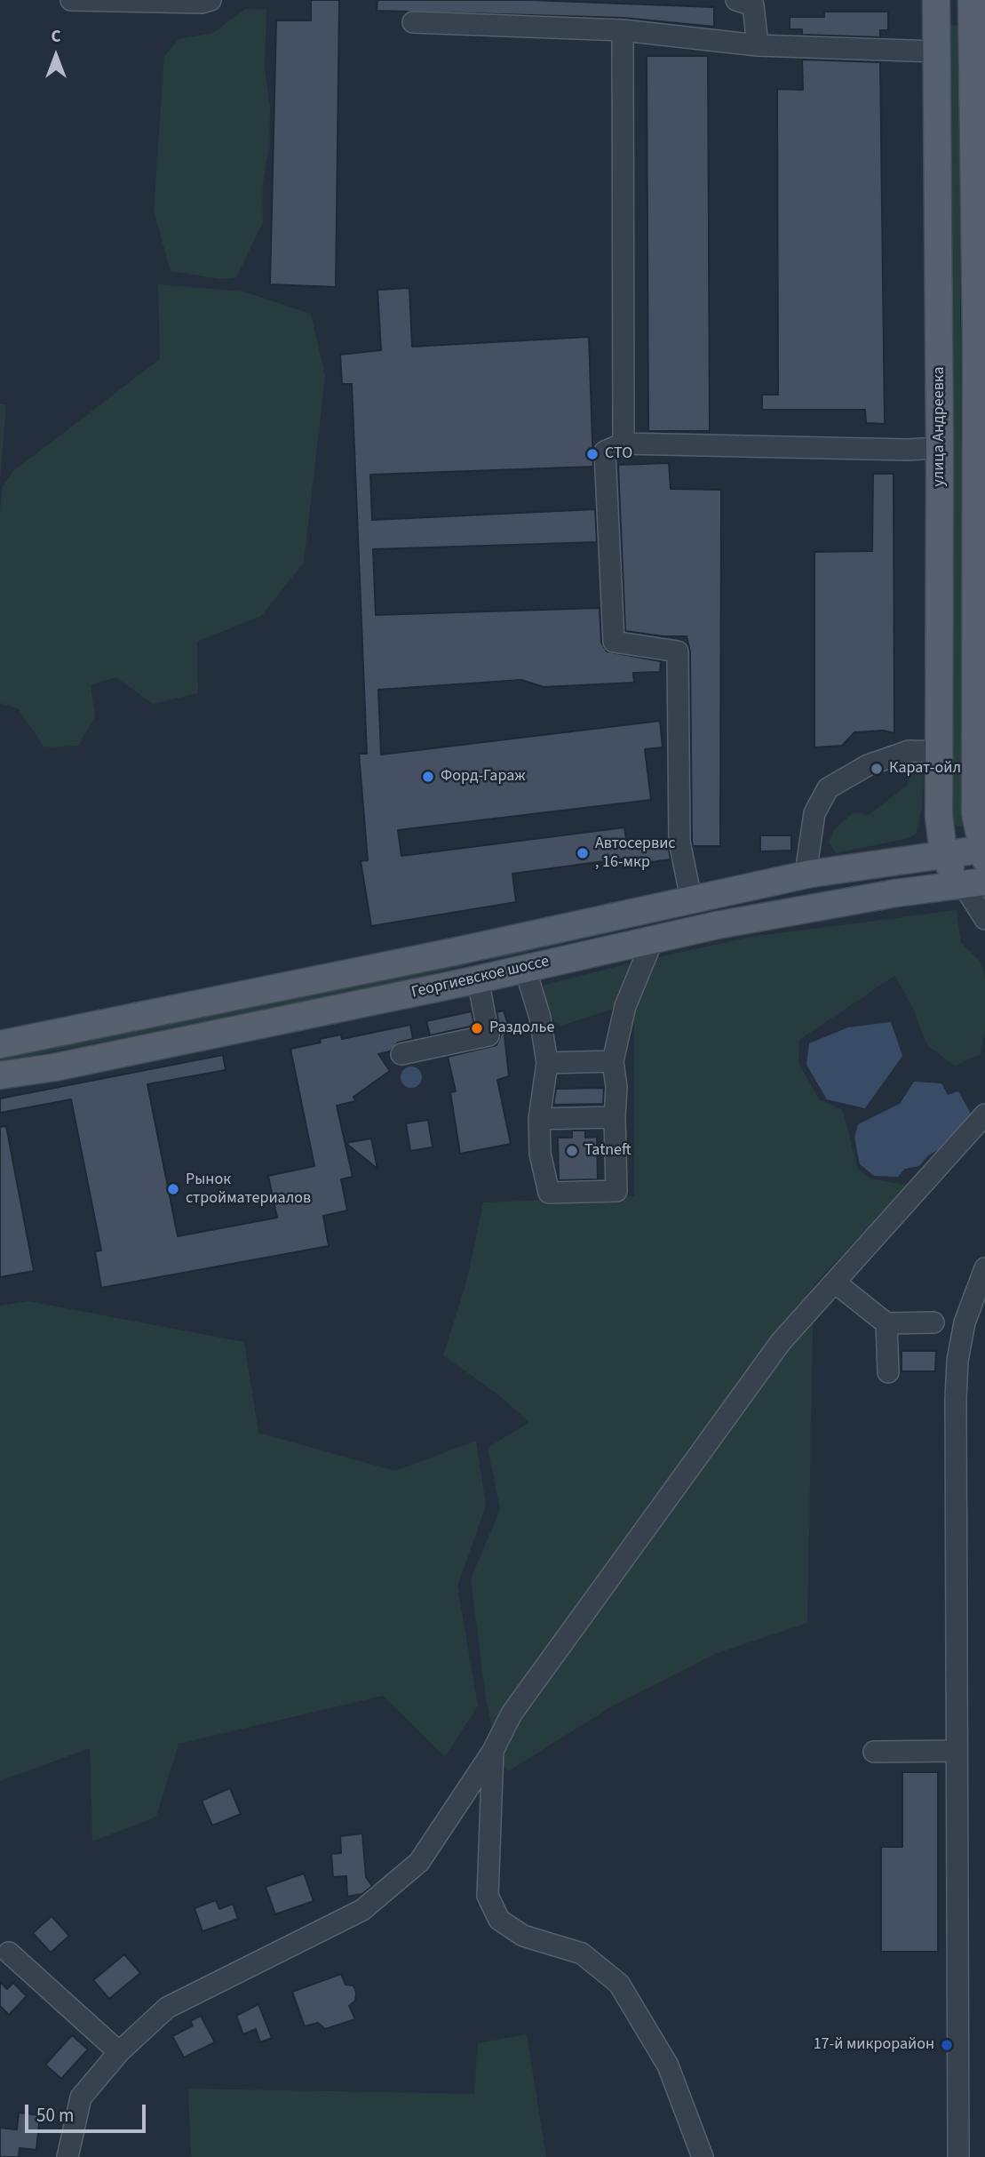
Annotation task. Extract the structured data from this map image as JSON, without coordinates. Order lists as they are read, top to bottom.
{
  "streets": {
    "main road": ["улица Андреевка", "Георгиевское шоссе"]
  },
  "crossings": [
    ["улица Андреевка", "Георгиевское шоссе"]
  ],
  "places": [
    "СТО",
    "Карат-ойл",
    "Форд-Гараж",
    "Автосервис , 16-мкр",
    "Раздолье",
    "Tatneft",
    "Рынок стройматериалов",
    "17-й микрорайон"
  ],
  "scale_bar": "50 m",
  "north": "top"
}
